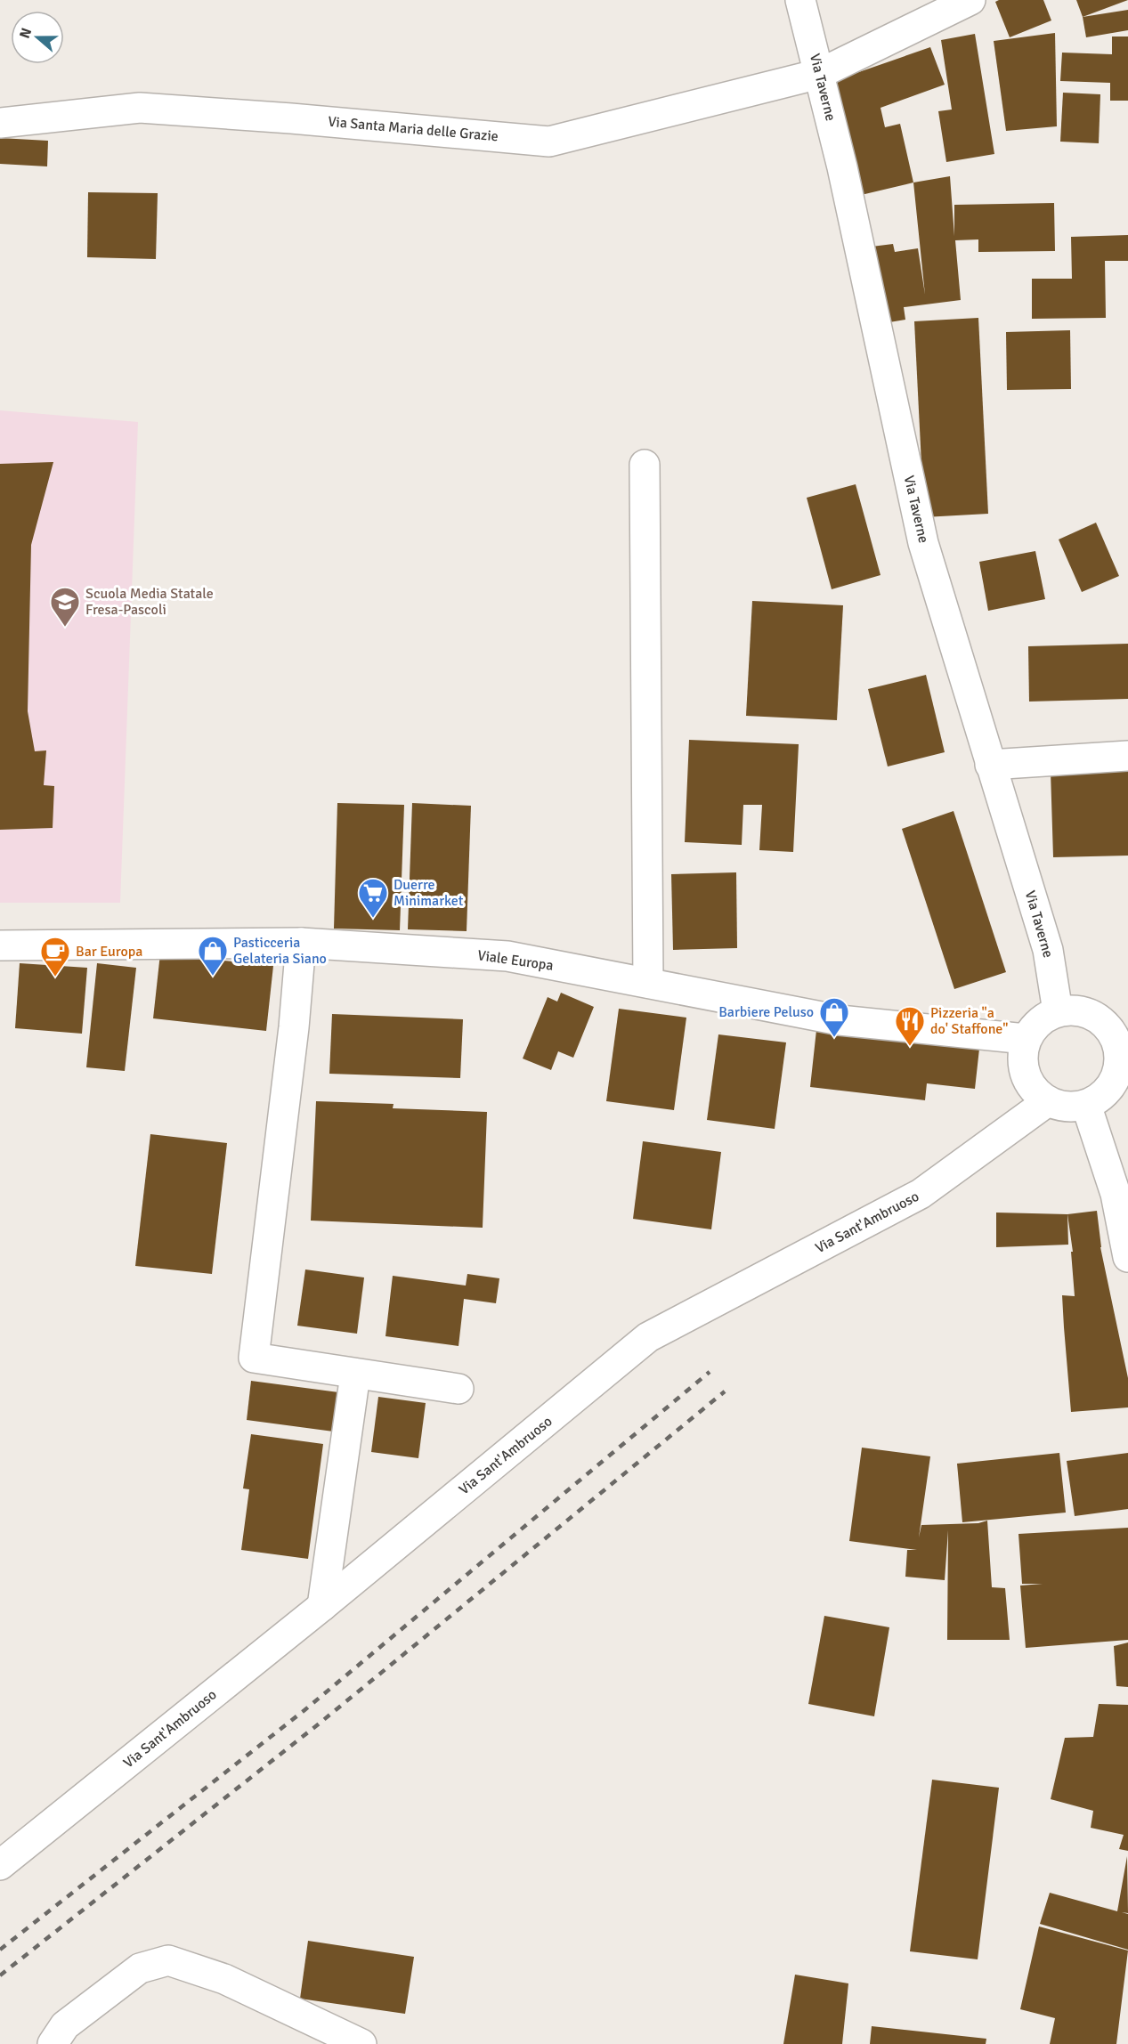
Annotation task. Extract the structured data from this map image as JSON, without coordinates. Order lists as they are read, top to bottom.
{
  "streets": {
    "street": [
      "Via Taverne",
      "Via Santa Maria delle Grazie",
      "Viale Europa",
      "Via Sant'Ambruoso"
    ]
  },
  "crossings": [
    ["Via Taverne", "Via Santa Maria delle Grazie"],
    ["Via Taverne", "Viale Europa"],
    ["Via Taverne", "Via Sant'Ambruoso"],
    ["Viale Europa", "Via Sant'Ambruoso"]
  ],
  "places": {
    "school or university": ["Scuola Media Statale Fresa-Pascoli"],
    "supermarket": ["Duerre Minimarket"],
    "shop": ["Pasticceria Gelateria Siano", "Barbiere Peluso"],
    "cafe": ["Bar Europa"],
    "restaurant": ["Pizzeria \"a do' Staffone\""]
  },
  "north": "left"
}
